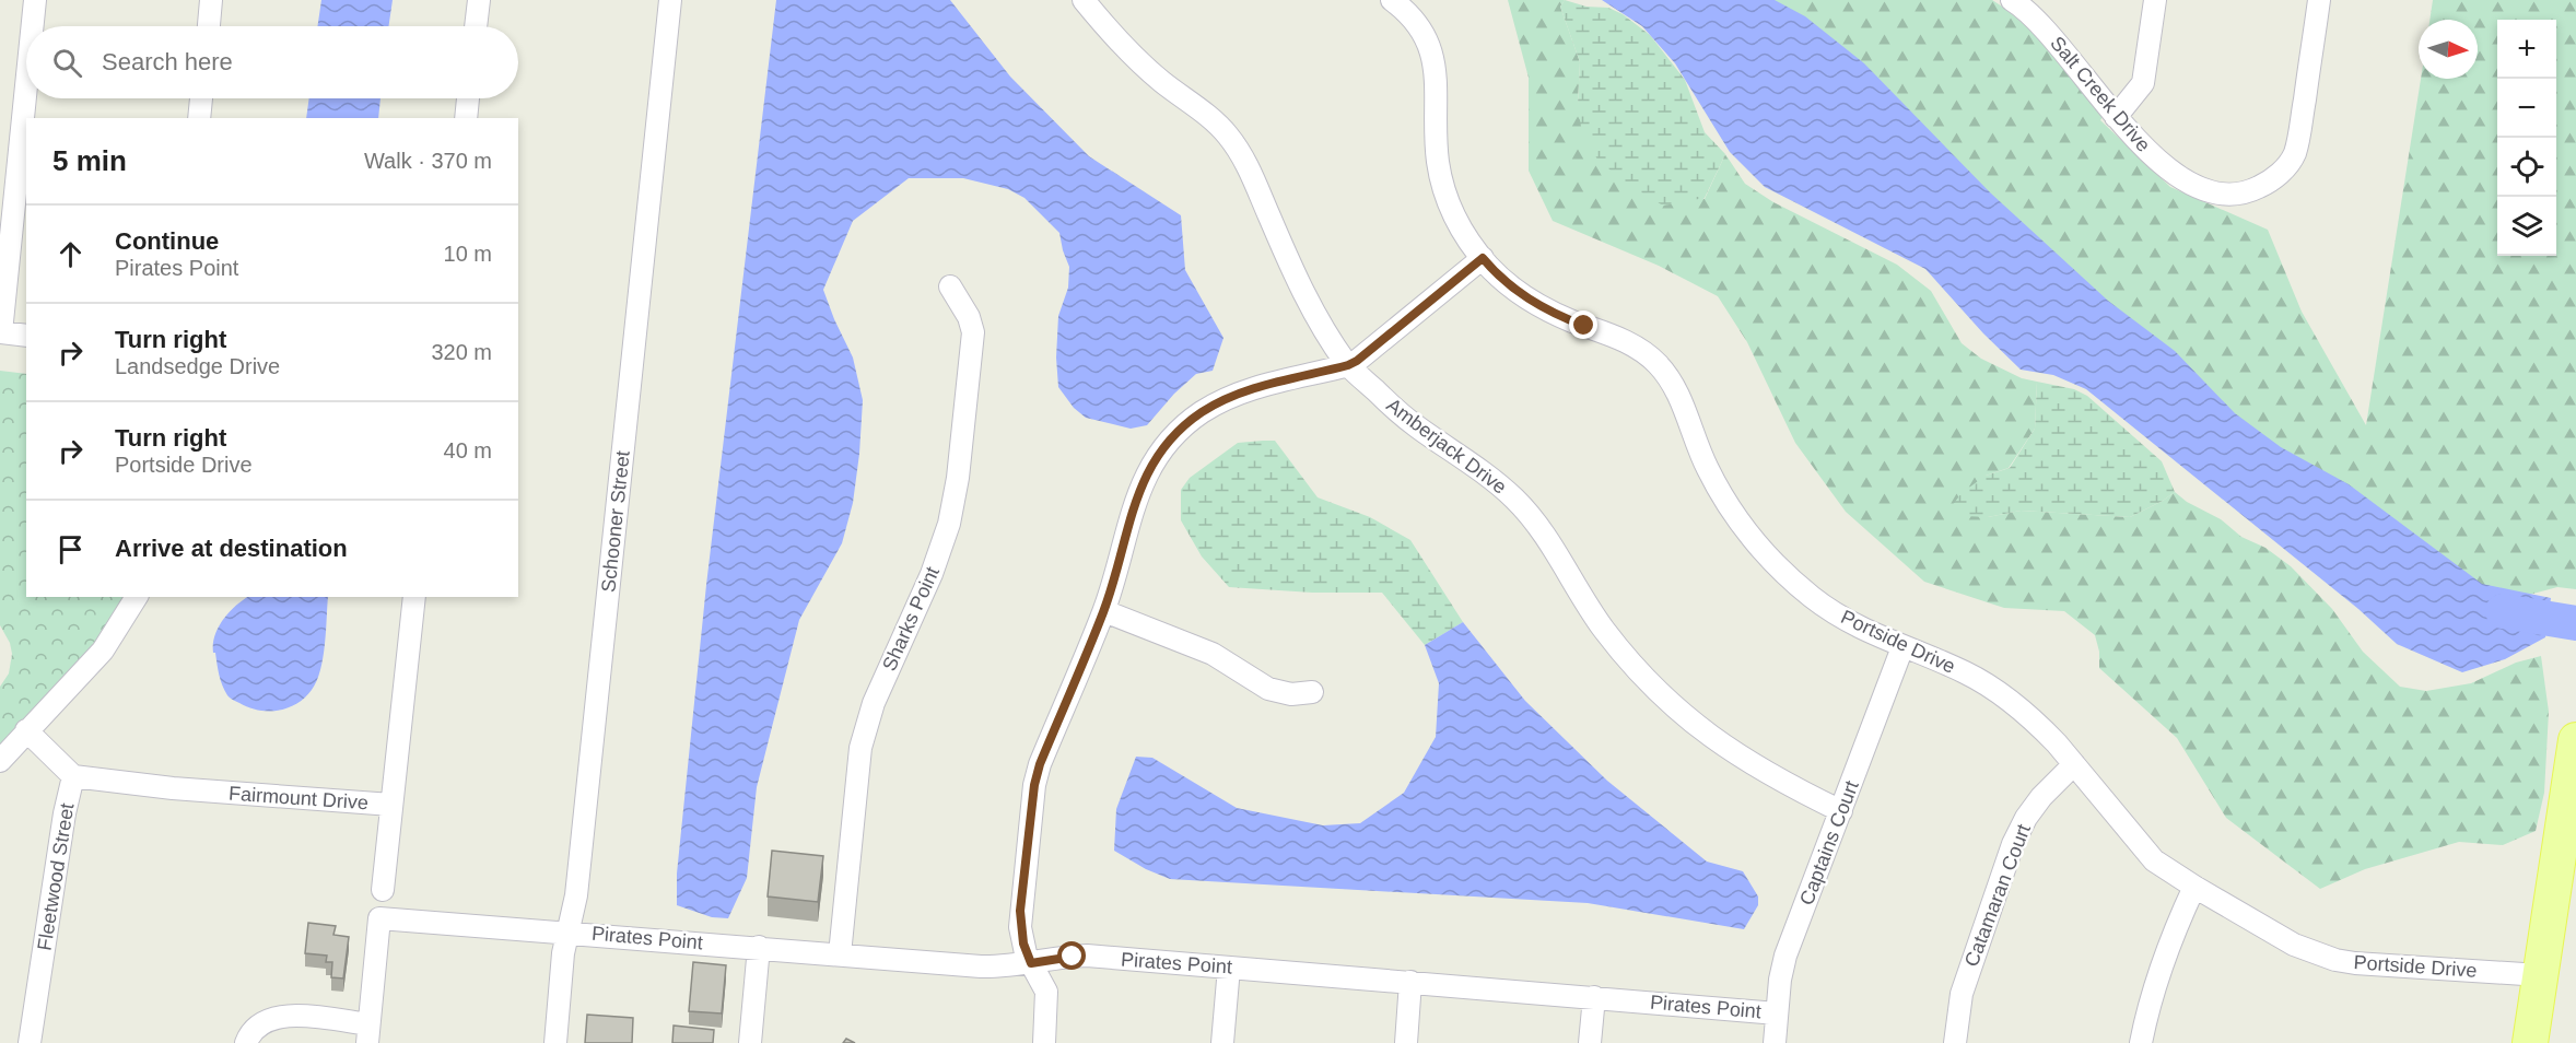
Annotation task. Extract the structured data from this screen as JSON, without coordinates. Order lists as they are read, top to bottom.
{
  "streets": {
    "street": [
      "Salt Creek Drive",
      "Amberjack Drive",
      "Schooner Street",
      "Sharks Point",
      "Portside Drive",
      "Fairmount Drive",
      "Captains Court",
      "Fleetwood Street",
      "Catamaran Court",
      "Pirates Point"
    ]
  },
  "crossings": [
    ["Amberjack Drive", "Captains Court"],
    ["Schooner Street", "Pirates Point"],
    ["Sharks Point", "Pirates Point"],
    ["Portside Drive", "Captains Court"],
    ["Portside Drive", "Catamaran Court"],
    ["Fairmount Drive", "Fleetwood Street"],
    ["Captains Court", "Pirates Point"]
  ],
  "north": "right",
  "page": {
    "map_buttons": ["+", "−"],
    "search": "Search here",
    "heading": ["5 min", "Walk · 370 m"],
    "list": [
      ["Continue", "Pirates Point", "10 m"],
      ["Turn right", "Landsedge Drive", "320 m"],
      ["Turn right", "Portside Drive", "40 m"],
      "Arrive at destination"
    ]
  }
}
